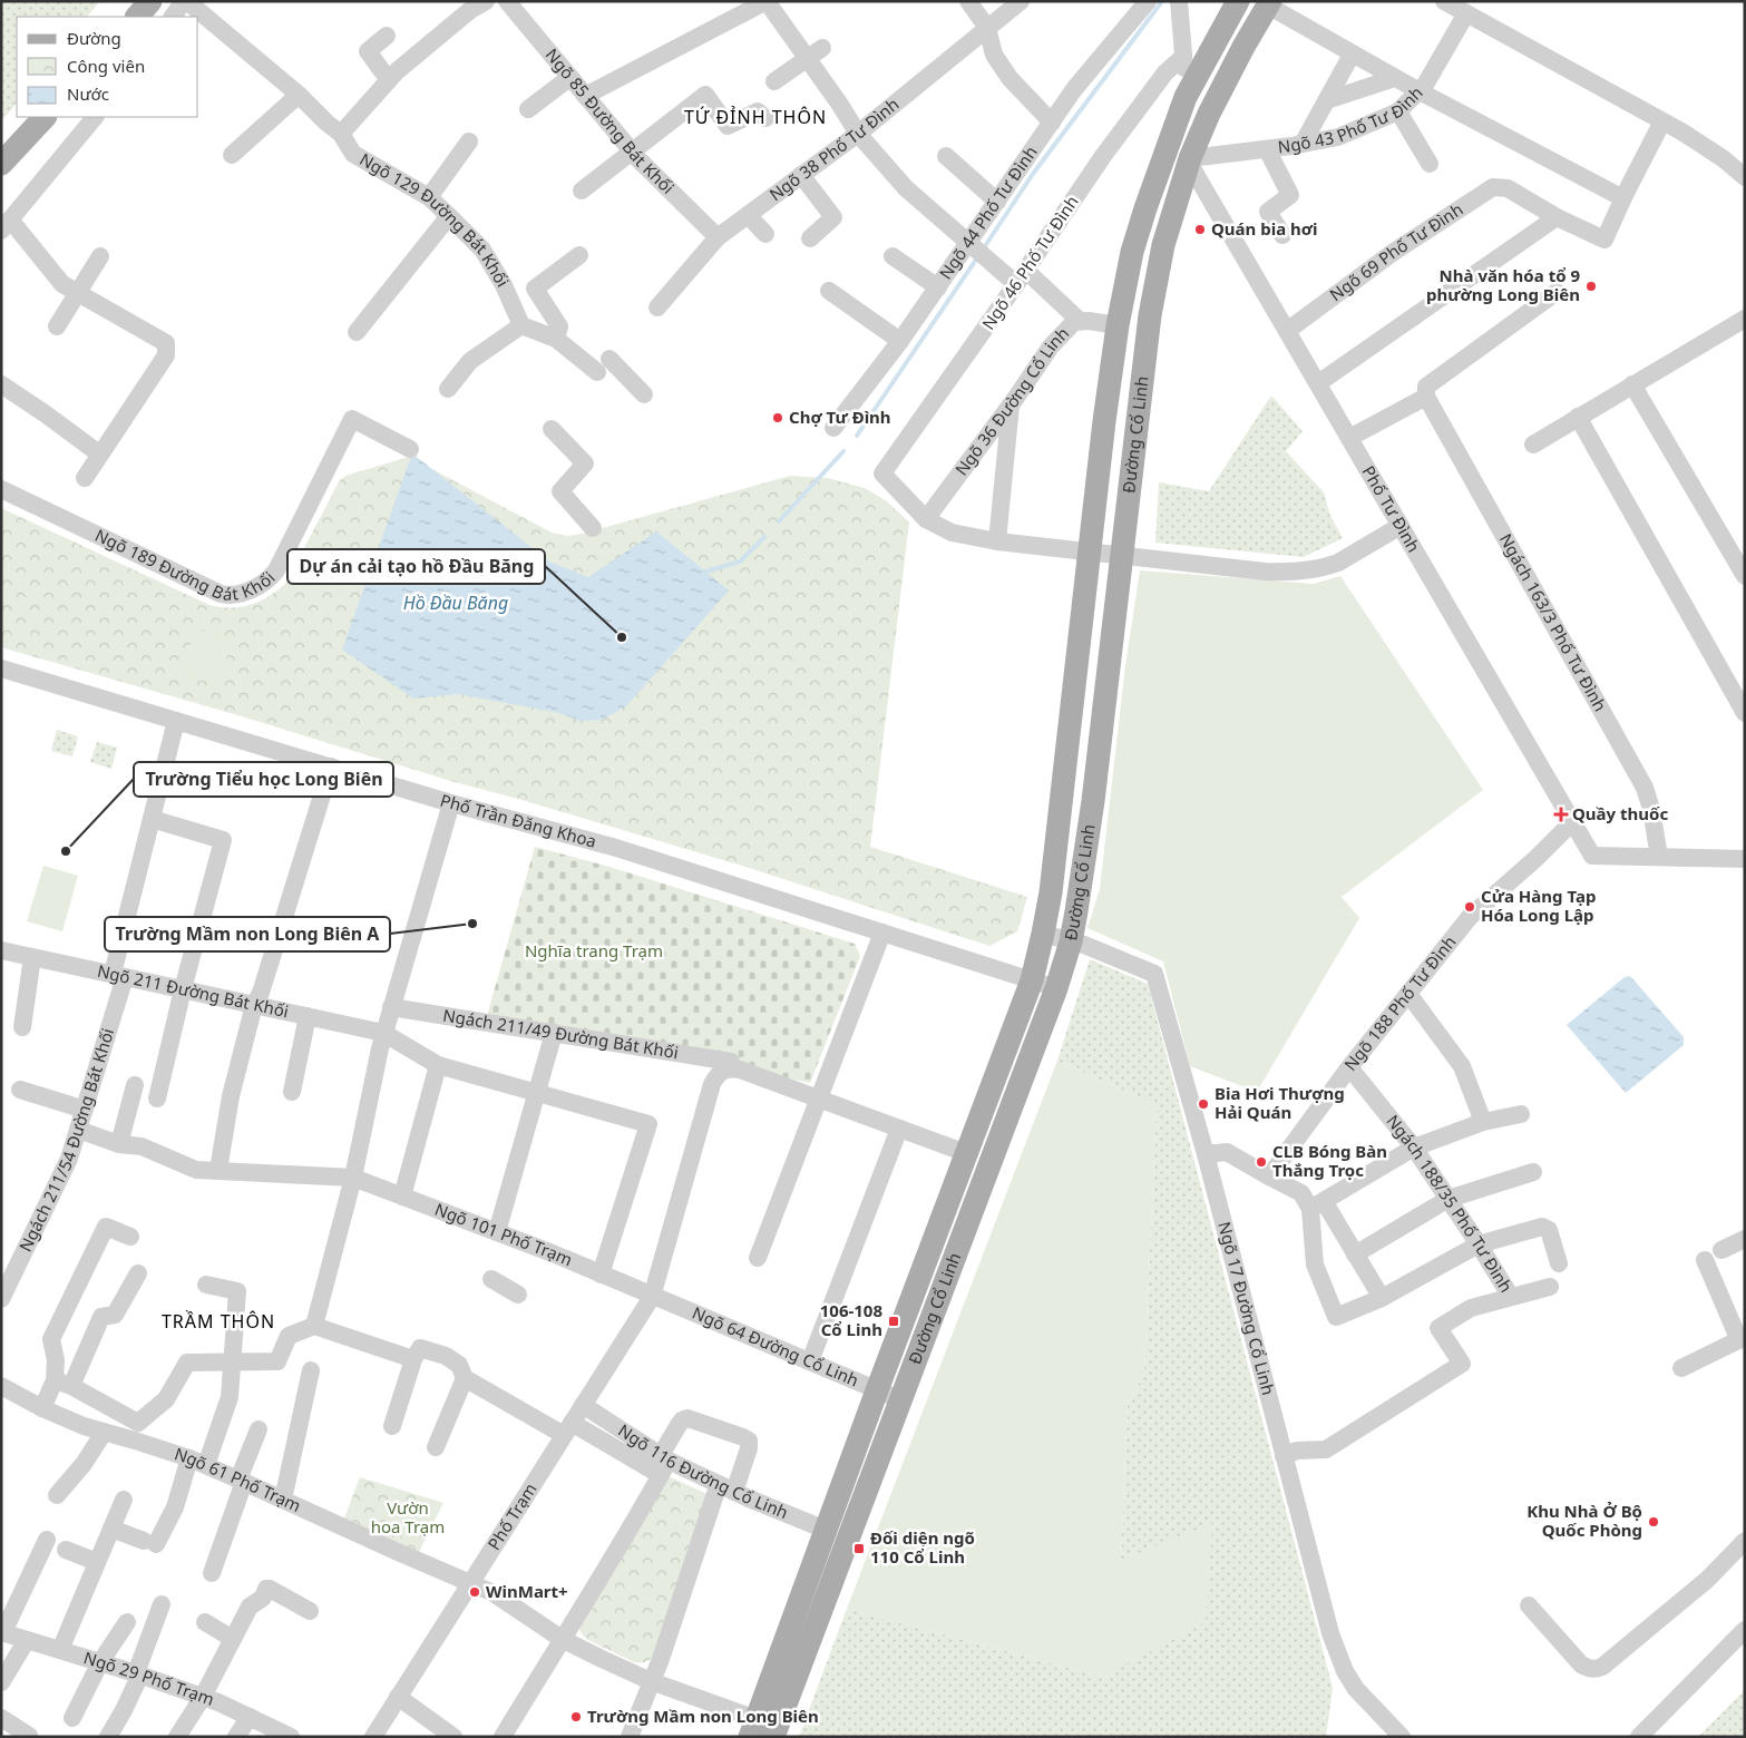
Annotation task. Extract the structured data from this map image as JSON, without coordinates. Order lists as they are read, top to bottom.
{
  "streets": {
    "main road": ["Đường Cổ Linh"],
    "street": [
      "Ngõ 43 Phố Tư Đình",
      "Ngõ 85 Đường Bát Khối",
      "Ngõ 38 Phố Tư Đình",
      "Ngõ 44 Phố Tư Đình",
      "Ngõ 129 Đường Bát Khối",
      "Ngõ 69 Phố Tư Đình",
      "Ngõ 46 Phố Tư Đình",
      "Ngõ 36 Đường Cổ Linh",
      "Phố Tư Đình",
      "Ngõ 189 Đường Bát Khối",
      "Ngách 163/3 Phố Tư Đình",
      "Phố Trần Đăng Khoa",
      "Ngõ 211 Đường Bát Khối",
      "Ngõ 188 Phố Tư Đình",
      "Ngách 211/49 Đường Bát Khối",
      "Ngách 211/54 Đường Bát Khối",
      "Ngách 188/35 Phố Tư Đình",
      "Ngõ 101 Phố Trạm",
      "Ngõ 17 Đường Cổ Linh",
      "Ngõ 64 Đường Cổ Linh",
      "Ngõ 116 Đường Cổ Linh",
      "Ngõ 61 Phố Trạm",
      "Phố Trạm",
      "Ngõ 29 Phố Trạm"
    ]
  },
  "crossings": [
    ["Ngõ 43 Phố Tư Đình", "Đường Cổ Linh"],
    ["Ngõ 43 Phố Tư Đình", "Phố Tư Đình"],
    ["Ngõ 85 Đường Bát Khối", "Ngõ 38 Phố Tư Đình"],
    ["Ngõ 69 Phố Tư Đình", "Phố Tư Đình"],
    ["Ngõ 46 Phố Tư Đình", "Ngõ 36 Đường Cổ Linh"],
    ["Ngõ 36 Đường Cổ Linh", "Đường Cổ Linh"],
    ["Đường Cổ Linh", "Phố Tư Đình"],
    ["Đường Cổ Linh", "Phố Trần Đăng Khoa"],
    ["Đường Cổ Linh", "Ngõ 17 Đường Cổ Linh"],
    ["Đường Cổ Linh", "Ngõ 64 Đường Cổ Linh"],
    ["Đường Cổ Linh", "Ngõ 116 Đường Cổ Linh"],
    ["Đường Cổ Linh", "Ngõ 61 Phố Trạm"],
    ["Phố Tư Đình", "Ngách 163/3 Phố Tư Đình"],
    ["Phố Tư Đình", "Ngõ 188 Phố Tư Đình"],
    ["Phố Trần Đăng Khoa", "Ngách 211/54 Đường Bát Khối"],
    ["Ngõ 211 Đường Bát Khối", "Ngách 211/54 Đường Bát Khối"],
    ["Ngõ 211 Đường Bát Khối", "Ngõ 101 Phố Trạm"],
    ["Ngõ 188 Phố Tư Đình", "Ngách 188/35 Phố Tư Đình"],
    ["Ngách 211/54 Đường Bát Khối", "Ngõ 101 Phố Trạm"],
    ["Ngách 188/35 Phố Tư Đình", "Ngõ 17 Đường Cổ Linh"],
    ["Ngõ 101 Phố Trạm", "Ngõ 64 Đường Cổ Linh"],
    ["Ngõ 101 Phố Trạm", "Phố Trạm"],
    ["Ngõ 64 Đường Cổ Linh", "Phố Trạm"],
    ["Ngõ 116 Đường Cổ Linh", "Phố Trạm"],
    ["Ngõ 61 Phố Trạm", "Phố Trạm"]
  ],
  "districts": ["TỨ ĐỈNH THÔN", "TRẦM THÔN"],
  "water": ["Hồ Đầu Băng"],
  "parks": ["Nghĩa trang Trạm", "Vườn hoa Trạm"],
  "places": {
    "other": [
      "Quán bia hơi",
      "Nhà văn hóa tổ 9 phường Long Biên",
      "Chợ Tư Đình",
      "Dự án cải tạo hồ Đầu Băng",
      "Trường Tiểu học Long Biên",
      "Cửa Hàng Tạp Hóa Long Lập",
      "Trường Mầm non Long Biên A",
      "Bia Hơi Thượng Hải Quán",
      "CLB Bóng Bàn Thắng Trọc",
      "Khu Nhà Ở Bộ Quốc Phòng",
      "WinMart+",
      "Trường Mầm non Long Biên"
    ],
    "health": ["Quầy thuốc"],
    "transit": ["106-108 Cổ Linh", "Đối diện ngõ 110 Cổ Linh"]
  },
  "legend": ["Đường", "Công viên", "Nước"]
}
